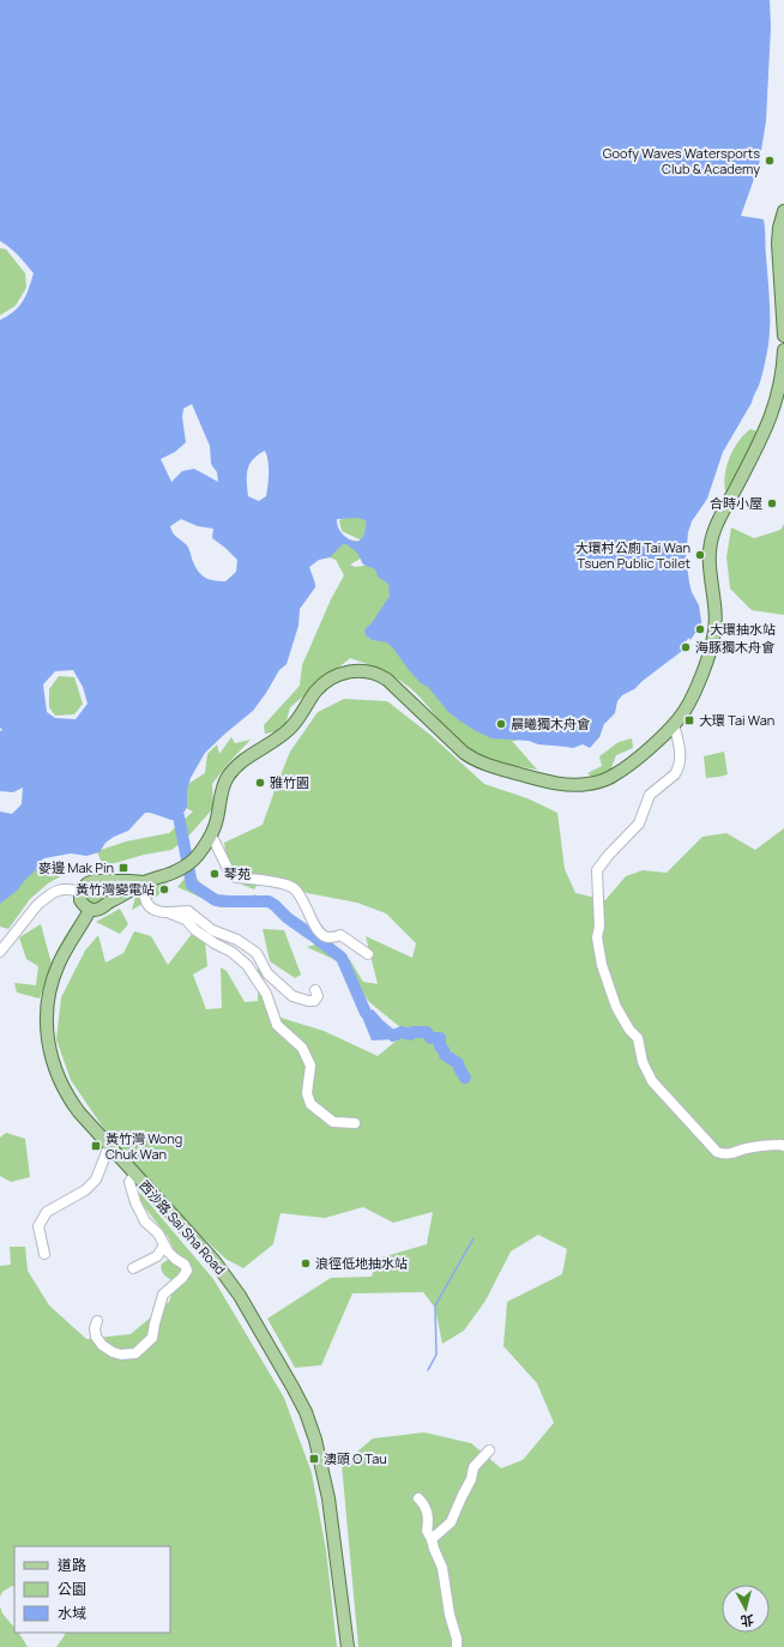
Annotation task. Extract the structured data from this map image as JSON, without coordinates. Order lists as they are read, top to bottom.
{
  "streets": {
    "main road": ["西沙路 Sai Sha Road"]
  },
  "places": {
    "other": [
      "Goofy Waves Watersports Club & Academy",
      "合時小屋",
      "大環村公廁 Tai Wan Tsuen Public Toilet",
      "大環抽水站",
      "海豚獨木舟會",
      "晨曦獨木舟會",
      "雅竹園",
      "琴苑",
      "黃竹灣變電站",
      "浪徑低地抽水站"
    ],
    "transit": [
      "大環 Tai Wan",
      "麥邊 Mak Pin",
      "黃竹灣 Wong Chuk Wan",
      "澳頭 O Tau"
    ]
  },
  "legend": ["道路", "公園", "水域"],
  "north": "bottom"
}
